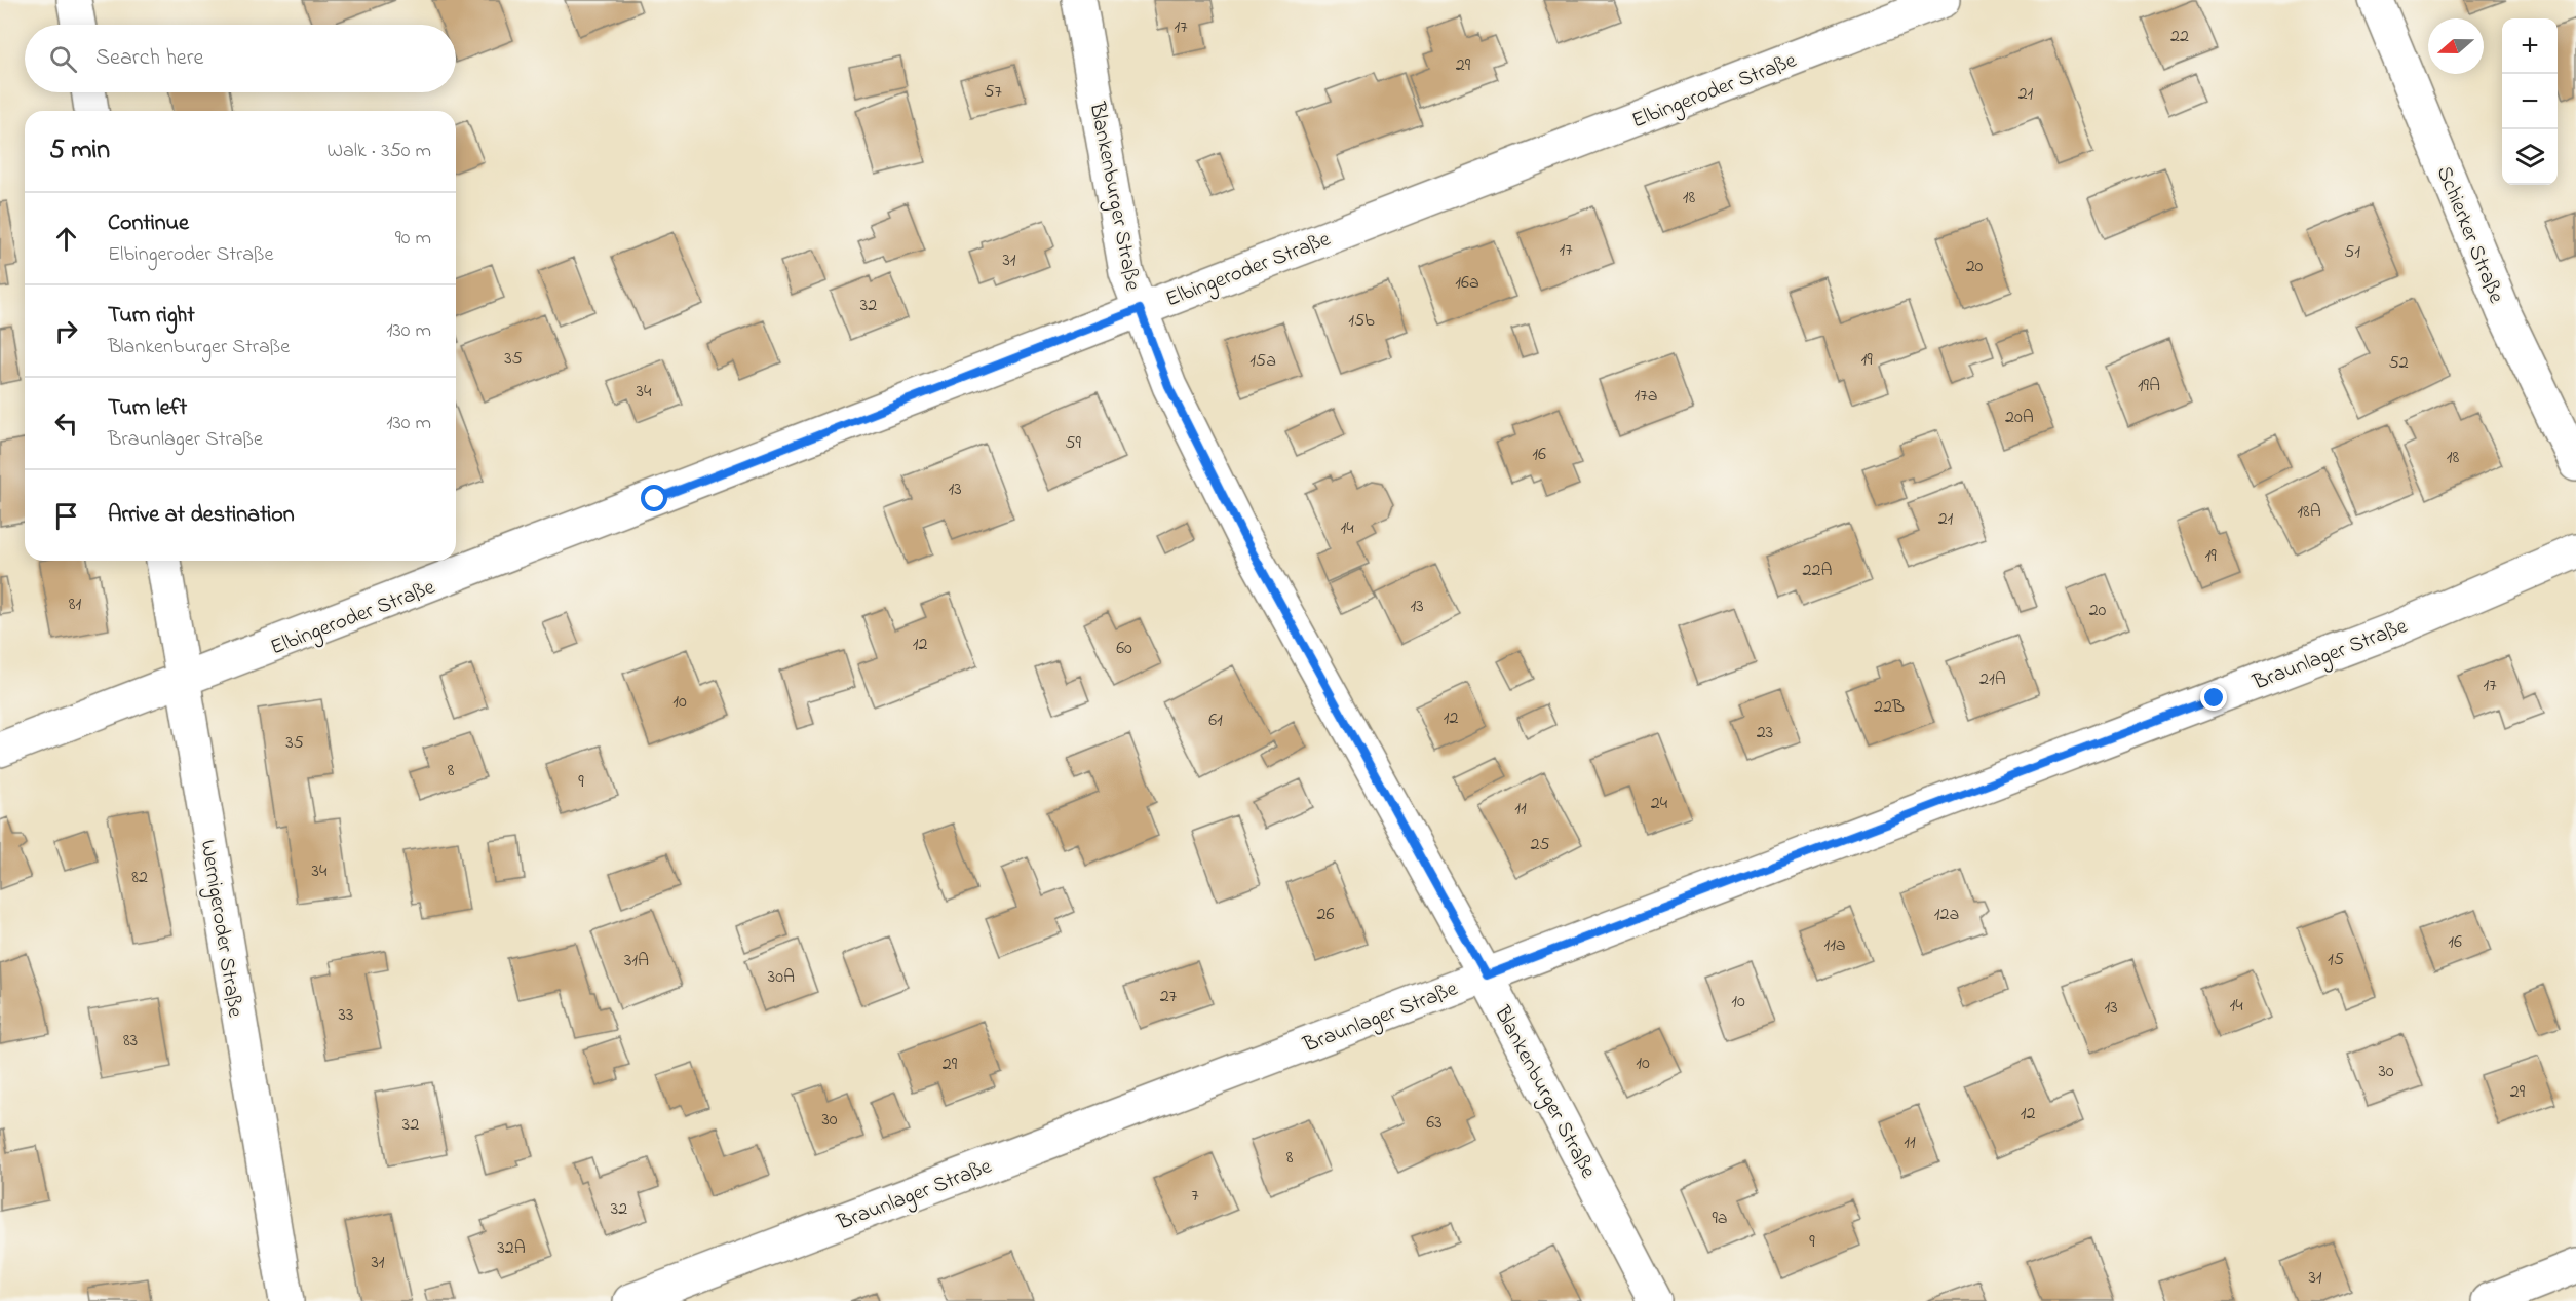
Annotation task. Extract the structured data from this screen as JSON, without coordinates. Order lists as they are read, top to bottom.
{
  "streets": {
    "street": [
      "Elbingeroder Straße",
      "Blankenburger Straße",
      "Schierker Straße",
      "Braunlager Straße",
      "Wernigeroder Straße"
    ]
  },
  "crossings": [
    ["Elbingeroder Straße", "Blankenburger Straße"],
    ["Elbingeroder Straße", "Wernigeroder Straße"],
    ["Blankenburger Straße", "Braunlager Straße"]
  ],
  "house_numbers": [
    "17",
    "22",
    "29",
    "57",
    "21",
    "18",
    "17",
    "51",
    "31",
    "20",
    "16a",
    "32",
    "15b",
    "35",
    "19",
    "15a",
    "52",
    "19A",
    "34",
    "17a",
    "20A",
    "59",
    "16",
    "18",
    "13",
    "18A",
    "21",
    "14",
    "19",
    "22A",
    "81",
    "13",
    "20",
    "12",
    "60",
    "21A",
    "17",
    "10",
    "22B",
    "12",
    "61",
    "23",
    "35",
    "8",
    "9",
    "24",
    "11",
    "25",
    "34",
    "82",
    "26",
    "12a",
    "16",
    "11a",
    "15",
    "31A",
    "30A",
    "27",
    "10",
    "14",
    "13",
    "33",
    "83",
    "10",
    "29",
    "30",
    "29",
    "12",
    "30",
    "63",
    "32",
    "11",
    "8",
    "7",
    "32",
    "9a",
    "9",
    "32A",
    "31",
    "31"
  ],
  "north": "left",
  "page": {
    "map_buttons": ["+", "−"],
    "search": "Search here",
    "heading": ["5 min", "Walk · 350 m"],
    "list": [
      ["Continue", "Elbingeroder Straße", "90 m"],
      ["Turn right", "Blankenburger Straße", "130 m"],
      ["Turn left", "Braunlager Straße", "130 m"],
      "Arrive at destination"
    ]
  }
}
